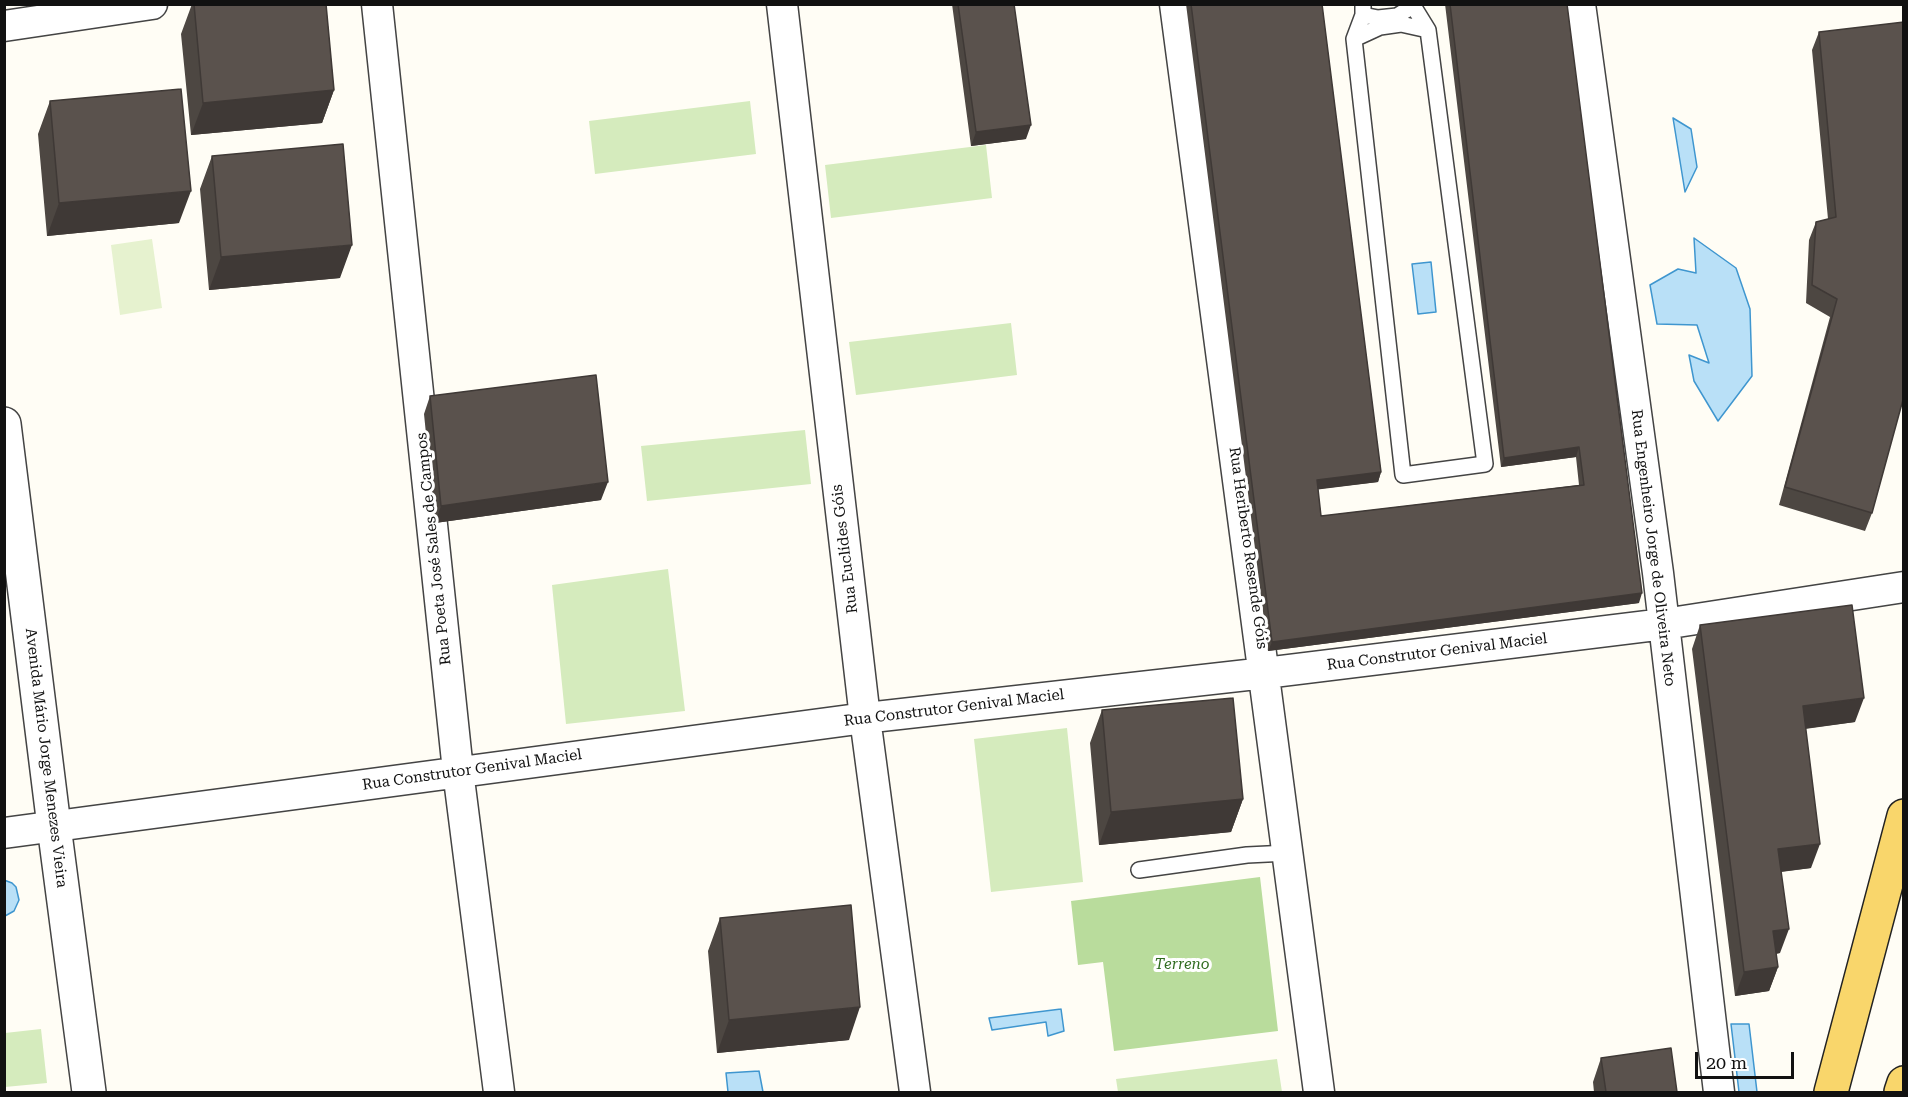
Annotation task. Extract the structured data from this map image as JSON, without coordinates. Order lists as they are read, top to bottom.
{
  "streets": {
    "street": [
      "Rua Heriberto Resende Góis",
      "Rua Engenheiro Jorge de Oliveira Neto",
      "Rua Poeta José Sales de Campos",
      "Rua Euclídes Góis",
      "Rua Construtor Genival Maciel",
      "Avenida Mário Jorge Menezes Vieira"
    ]
  },
  "crossings": [
    ["Rua Heriberto Resende Góis", "Rua Construtor Genival Maciel"],
    ["Rua Engenheiro Jorge de Oliveira Neto", "Rua Construtor Genival Maciel"],
    ["Rua Poeta José Sales de Campos", "Rua Construtor Genival Maciel"],
    ["Rua Euclídes Góis", "Rua Construtor Genival Maciel"],
    ["Rua Construtor Genival Maciel", "Avenida Mário Jorge Menezes Vieira"]
  ],
  "parks": ["Terreno"],
  "scale_bar": "20 m"
}
